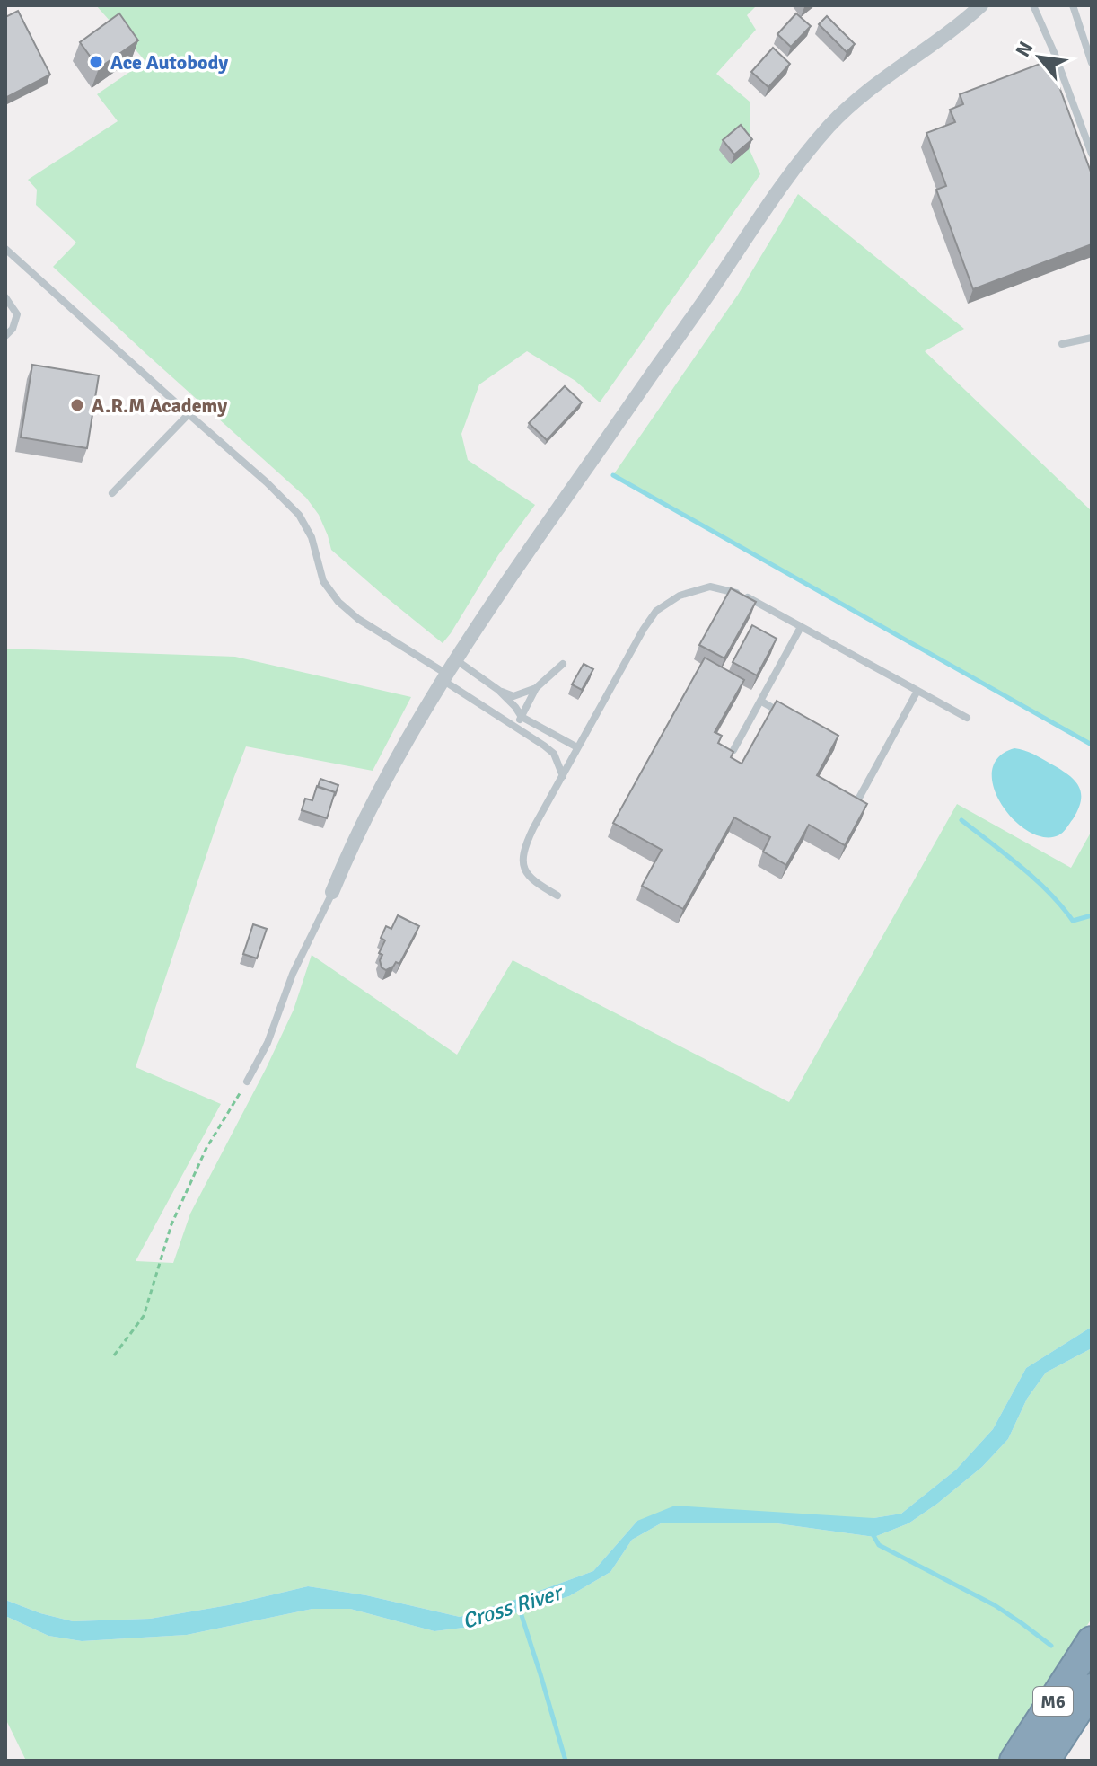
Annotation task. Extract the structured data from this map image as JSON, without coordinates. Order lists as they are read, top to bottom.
{
  "streets": {
    "highway": ["M6"]
  },
  "water": ["Cross River"],
  "places": ["Ace Autobody", "A.R.M Academy"],
  "north": "top left"
}
